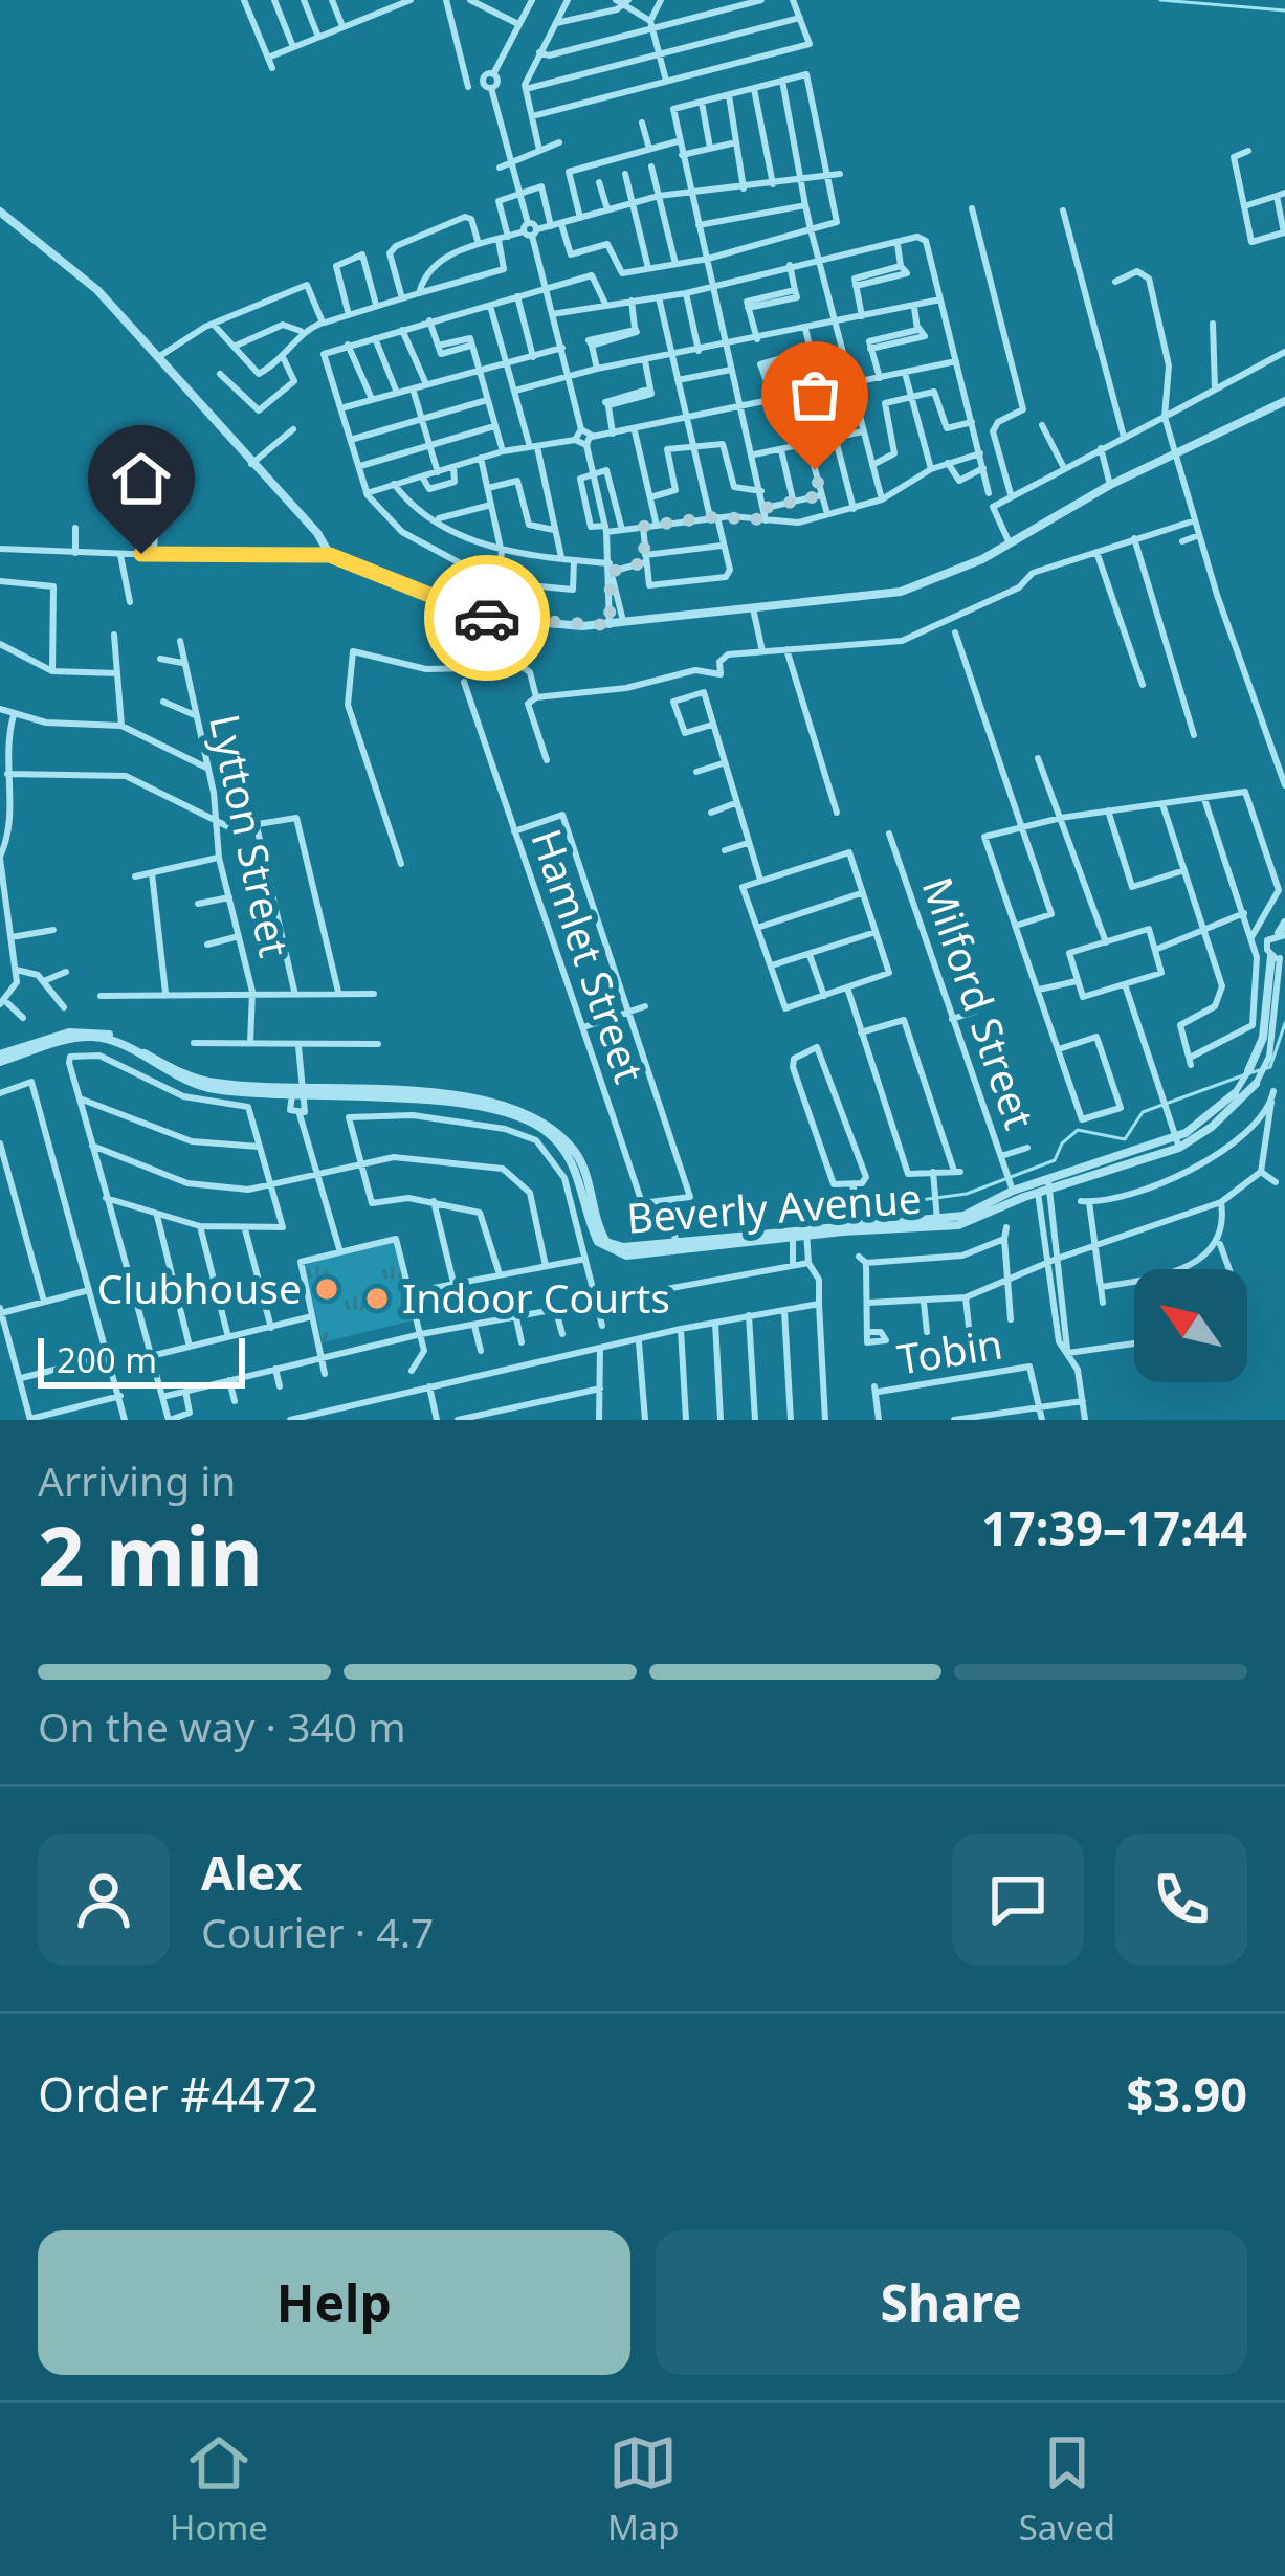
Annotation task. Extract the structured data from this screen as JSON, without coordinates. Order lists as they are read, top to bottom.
{
  "streets": {
    "street": [
      "Lytton Street",
      "Hamlet Street",
      "Milford Street",
      "Beverly Avenue",
      "Tobin"
    ]
  },
  "crossings": [
    ["Milford Street", "Beverly Avenue"]
  ],
  "places": ["Clubhouse", "Indoor Courts"],
  "scale_bar": "200 m",
  "north": "top left",
  "page": {
    "scale": "200 m",
    "heading": ["2 min", "Arriving in", "17:39–17:44"],
    "panel": [
      "Alex",
      "Courier · 4.7",
      "Order #4472",
      "$3.90"
    ],
    "bar": "On the way · 340 m",
    "buttons": ["Help", "Share"],
    "tabs": ["Home", "Map", "Saved"]
  }
}
